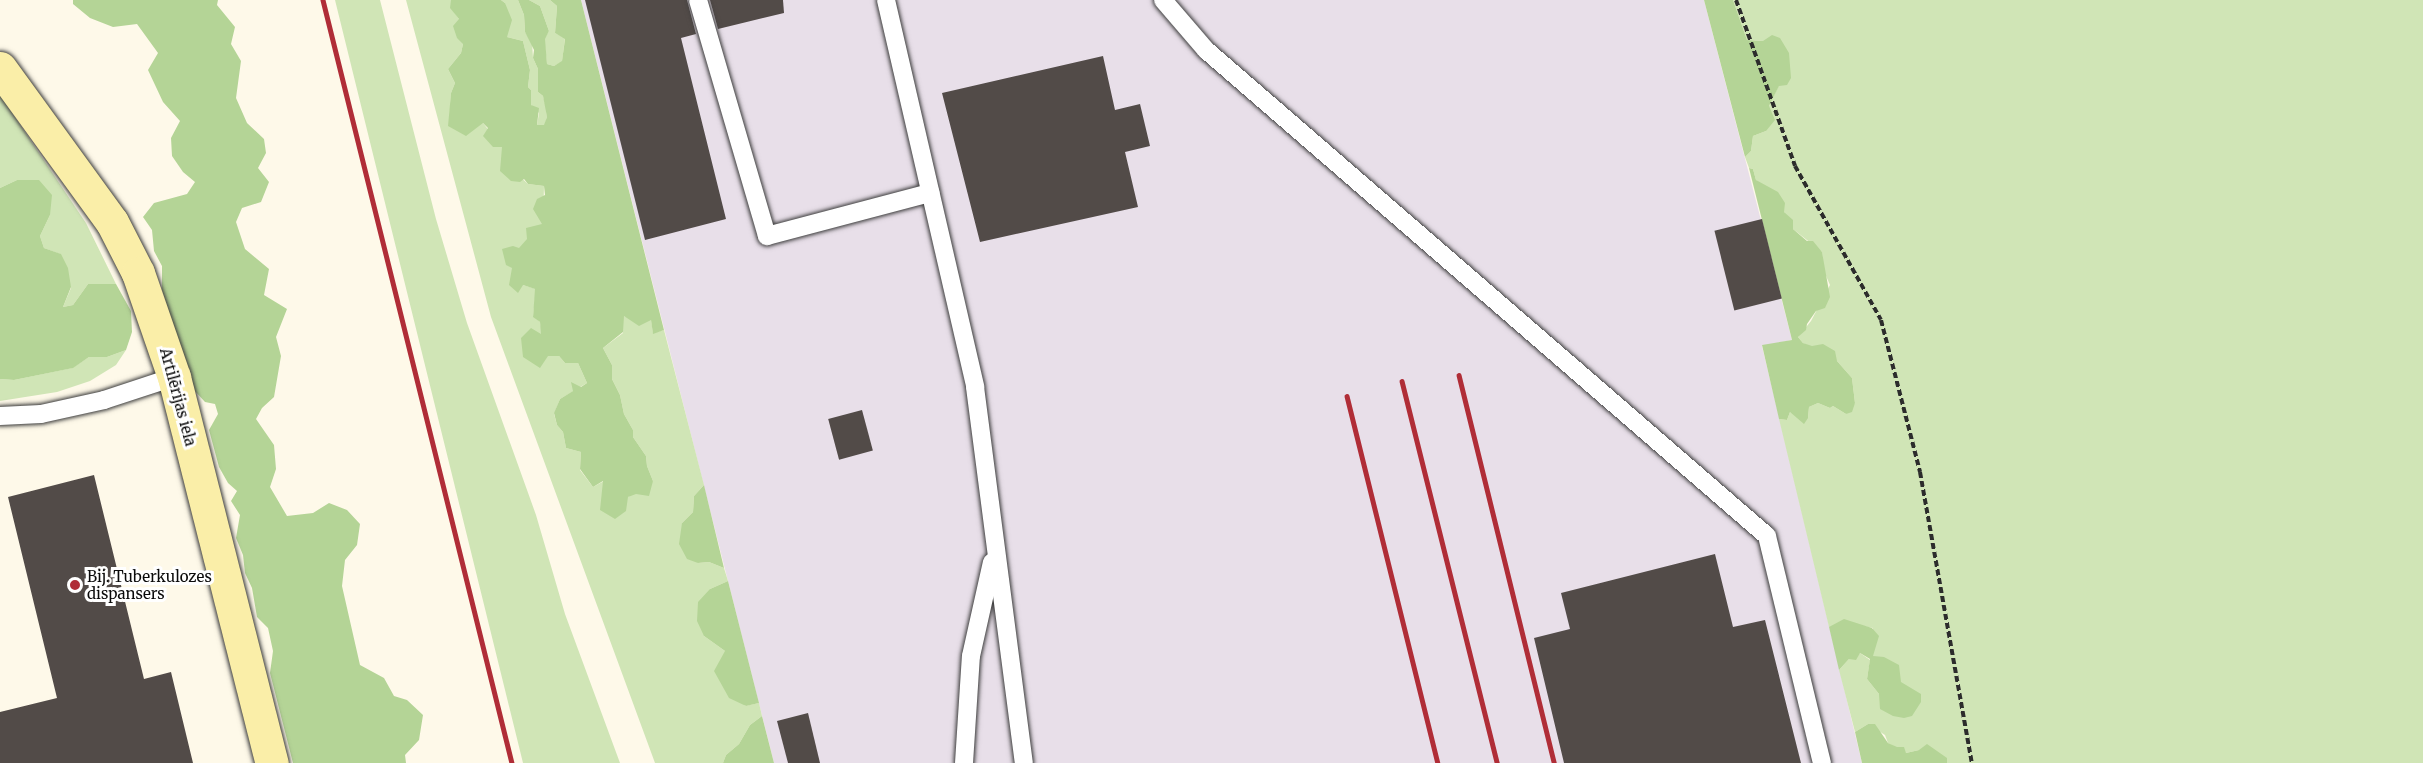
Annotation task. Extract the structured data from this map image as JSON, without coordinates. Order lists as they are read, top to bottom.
{
  "streets": {
    "street": ["Artilērijas iela"]
  },
  "places": ["Bij. Tuberkulozes dispansers"]
}
